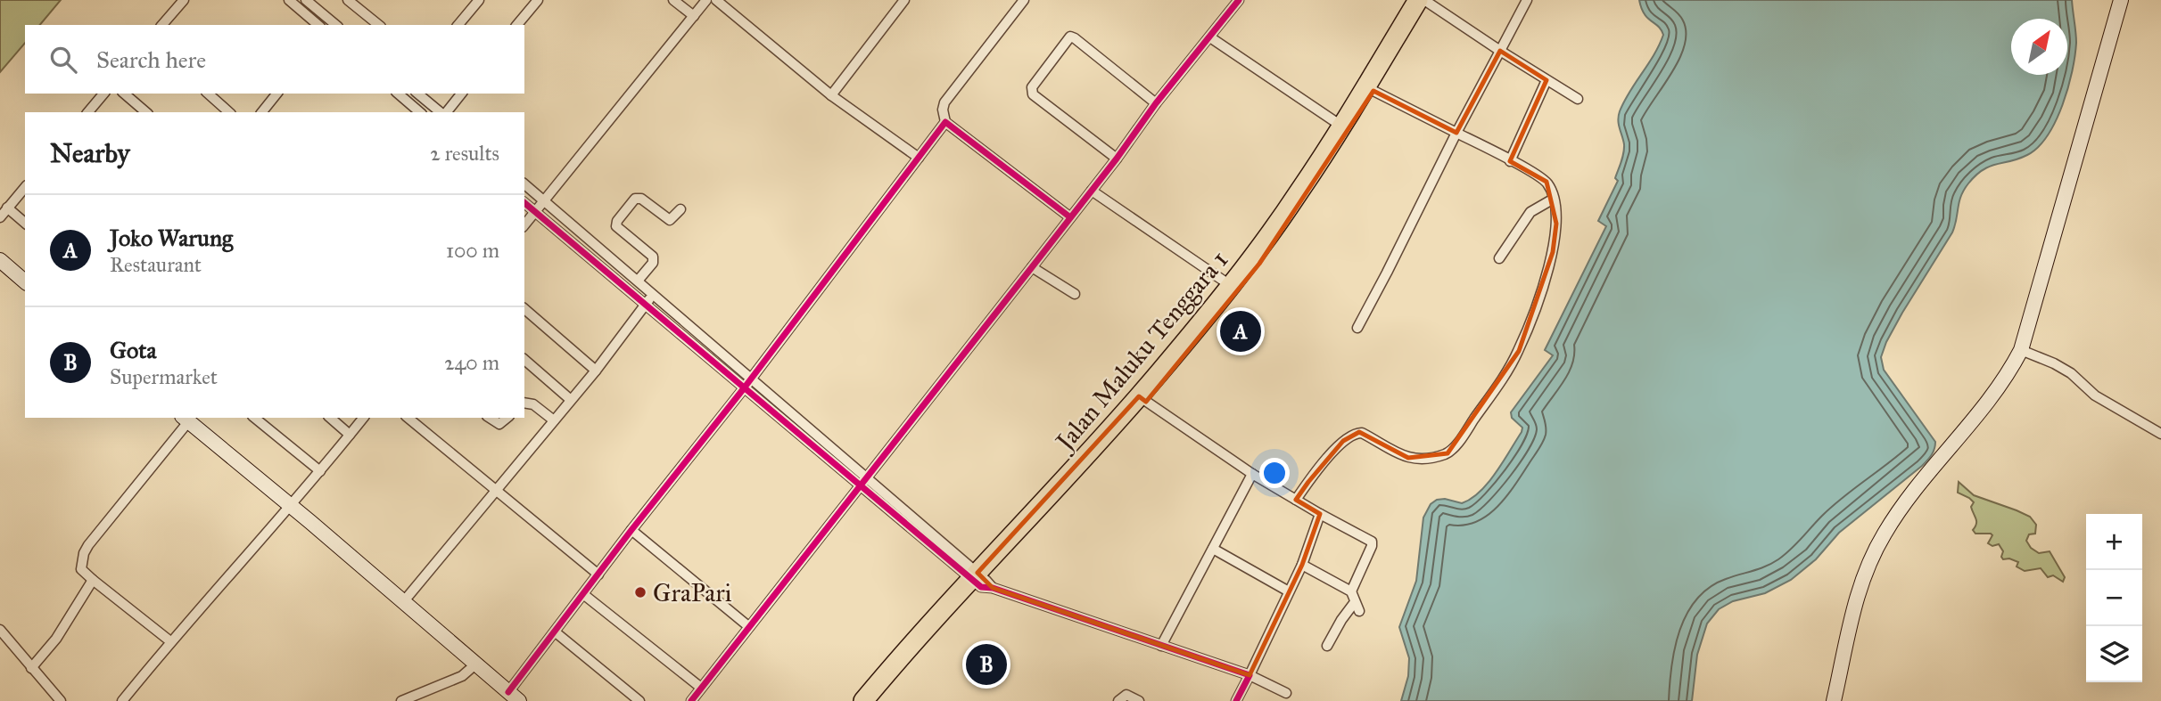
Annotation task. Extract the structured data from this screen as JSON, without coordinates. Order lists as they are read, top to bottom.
{
  "streets": {
    "highway": ["Jalan Maluku Tenggara 1"]
  },
  "places": ["GraPari"],
  "north": "top right",
  "page": {
    "search": "Search here",
    "heading": ["Nearby", "2 results"],
    "list": [
      {
        "mark": "A",
        "name": "Joko Warung",
        "note": "Restaurant",
        "value": "100 m"
      },
      {
        "mark": "B",
        "name": "Gota",
        "note": "Supermarket",
        "value": "240 m"
      }
    ],
    "pins": ["A", "B"],
    "map_buttons": ["+", "−"]
  }
}
